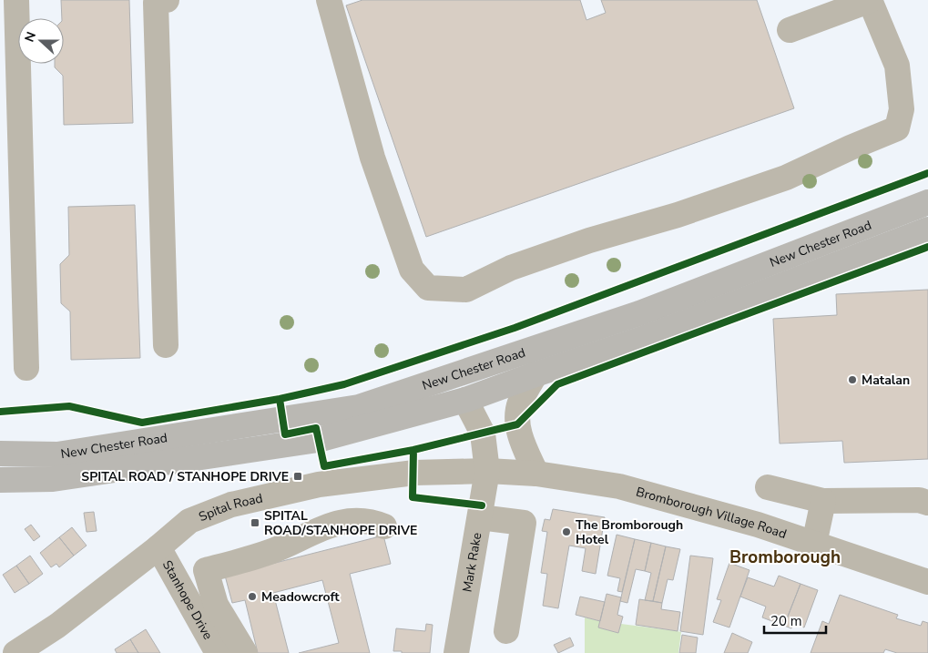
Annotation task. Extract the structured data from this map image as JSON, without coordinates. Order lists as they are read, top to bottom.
{
  "streets": {
    "highway": ["New Chester Road"],
    "street": [
      "Spital Road",
      "Bromborough Village Road",
      "Mark Rake",
      "Stanhope Drive"
    ]
  },
  "crossings": [
    ["New Chester Road", "Mark Rake"],
    ["Spital Road", "Bromborough Village Road"],
    ["Spital Road", "Mark Rake"],
    ["Spital Road", "Stanhope Drive"],
    ["Bromborough Village Road", "Mark Rake"]
  ],
  "districts": ["Bromborough"],
  "places": {
    "other": ["Matalan", "The Bromborough Hotel", "Meadowcroft"],
    "transit": ["SPITAL ROAD / STANHOPE DRIVE", "SPITAL ROAD/STANHOPE DRIVE"]
  },
  "scale_bar": "20 m",
  "north": "left"
}
